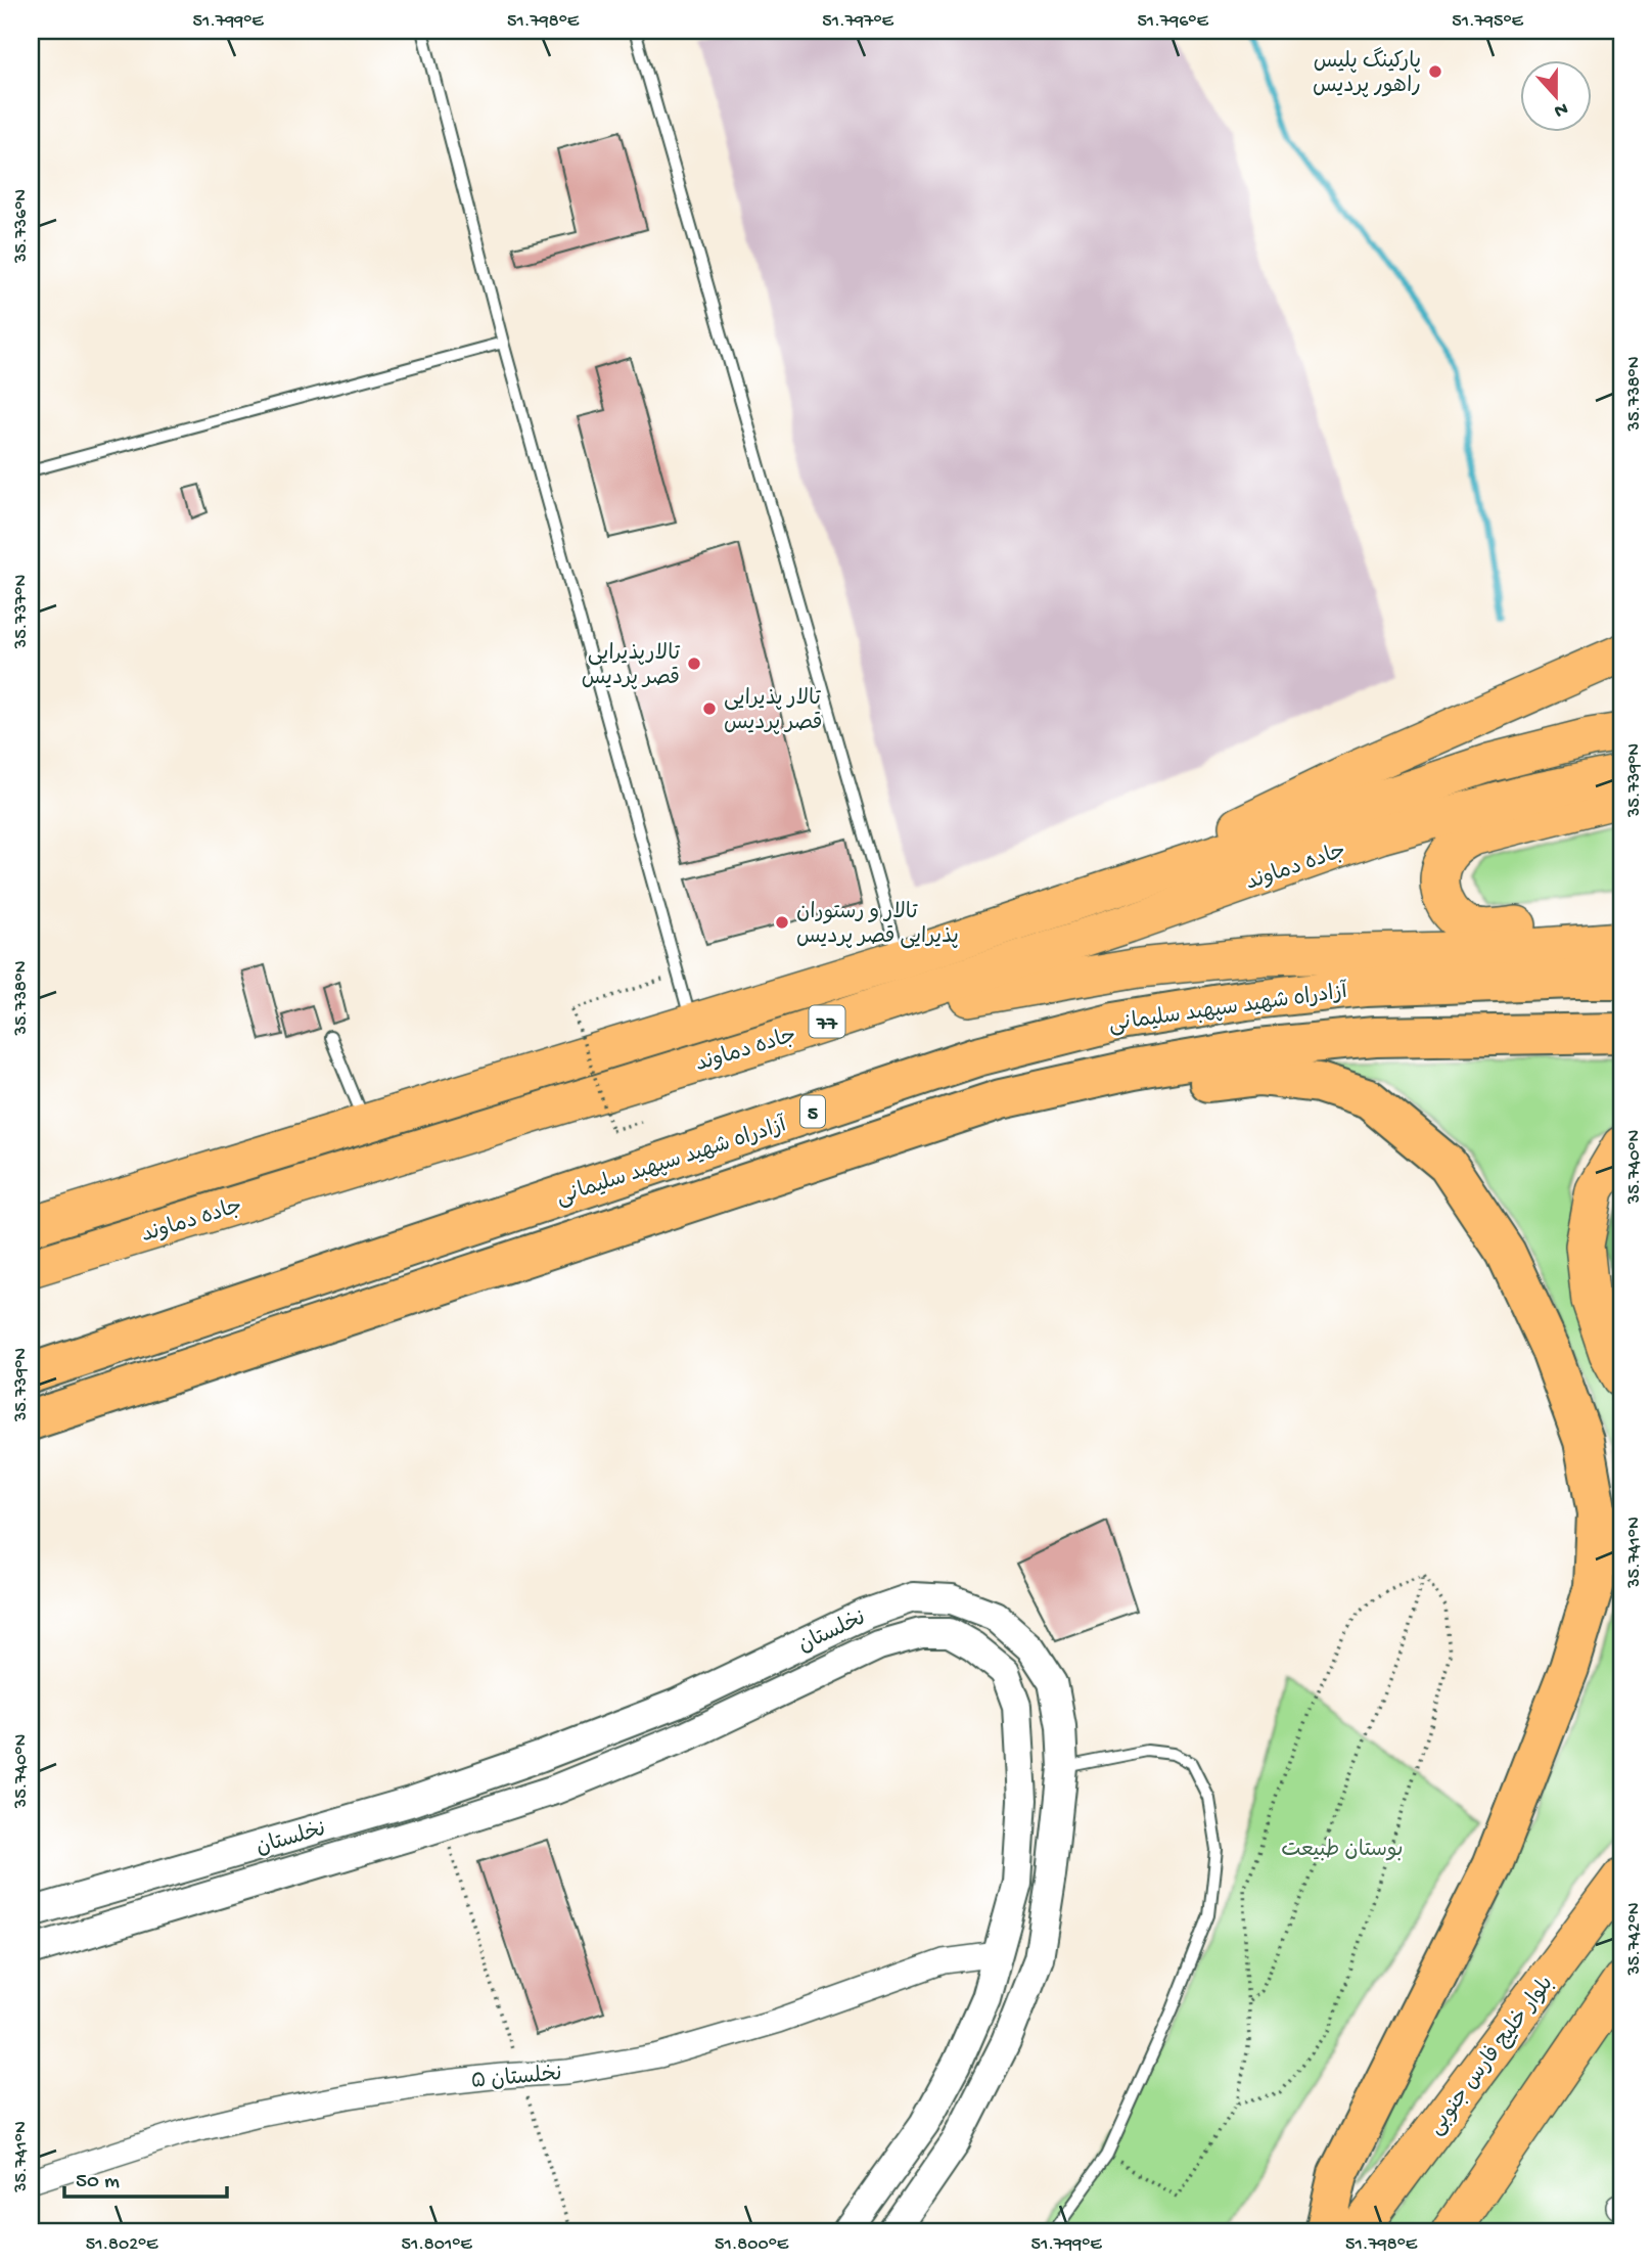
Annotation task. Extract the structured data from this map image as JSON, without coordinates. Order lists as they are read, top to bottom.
{
  "streets": {
    "highway": [
      "جاده دماوند",
      "آزادراه شهید سپهبد سلیمانی",
      "77",
      "5",
      "بلوار خلیج فارس جنوبی"
    ],
    "street": ["نخلستان", "نخلستان ۵"]
  },
  "crossings": [
    ["نخلستان", "نخلستان ۵"]
  ],
  "parks": ["بوستان طبیعت"],
  "places": [
    "پارکینگ پلیس راهور پردیس",
    "تالارپذیرایی قصر پردیس",
    "تالار پذیرایی قصر پردیس",
    "تالار و رستوران پذیرایی قصر پردیس"
  ],
  "scale_bar": "50 m",
  "north": "bottom",
  "coordinates": [
    "51.799°E",
    "51.798°E",
    "51.797°E",
    "51.796°E",
    "51.795°E",
    "35.736°N",
    "35.738°N",
    "35.737°N",
    "35.739°N",
    "35.740°N",
    "35.741°N",
    "35.742°N",
    "51.802°E",
    "51.801°E",
    "51.800°E"
  ]
}
